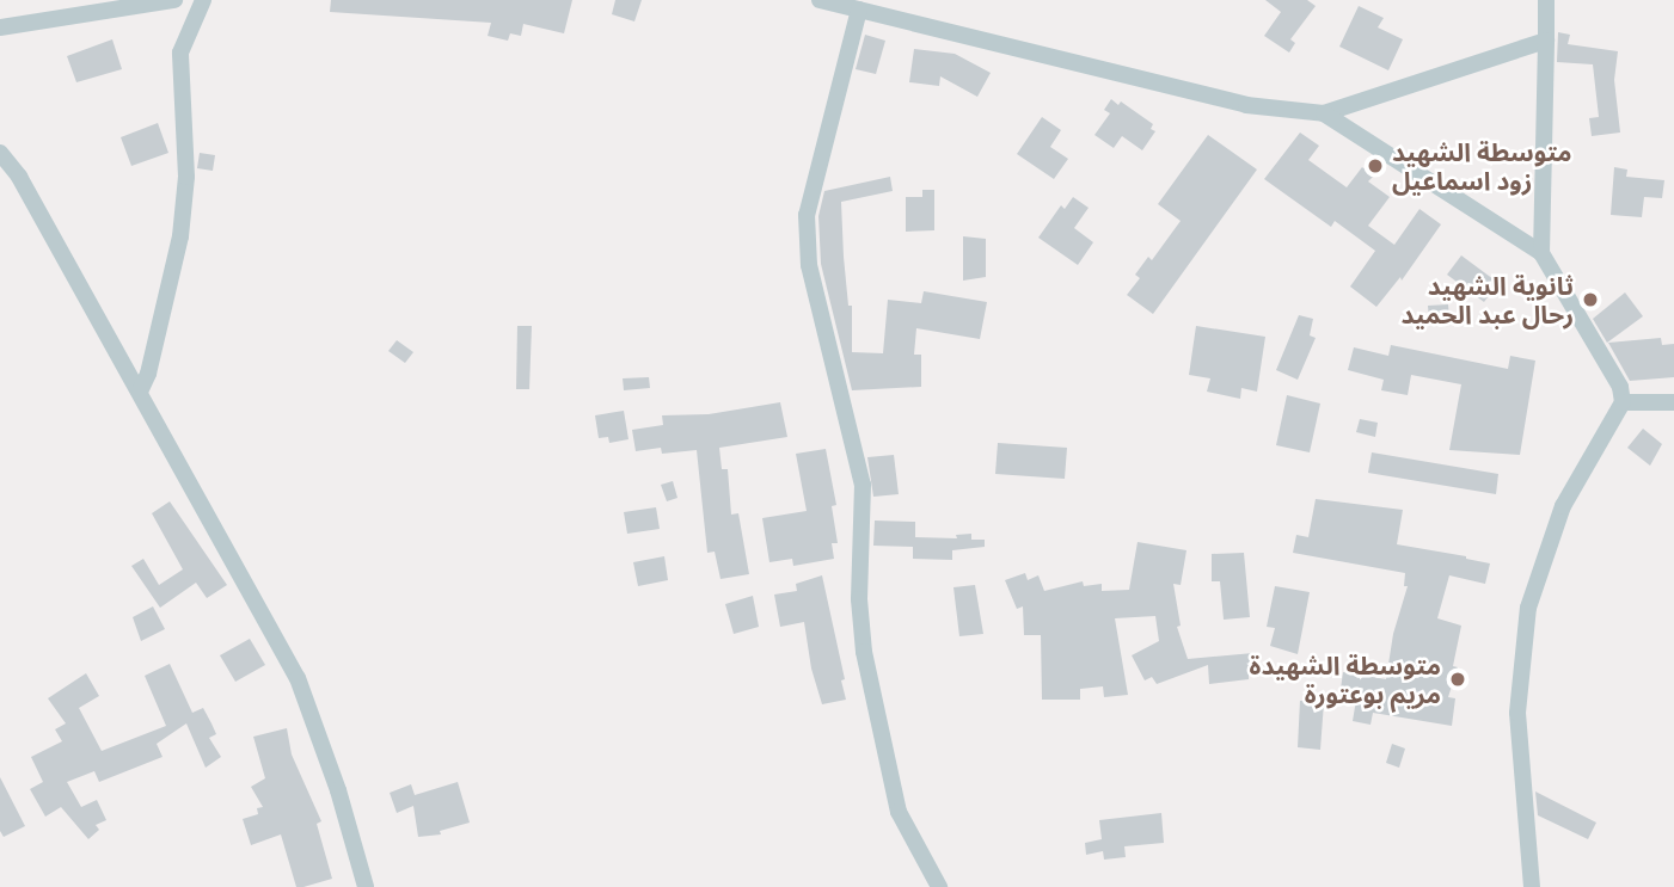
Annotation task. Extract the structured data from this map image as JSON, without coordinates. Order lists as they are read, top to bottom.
{
  "places": ["متوسطة الشهيد زود اسماعيل", "ثانوية الشهيد رحال عبد الحميد", "متوسطة الشهيدة مريم بوعتورة"]
}
